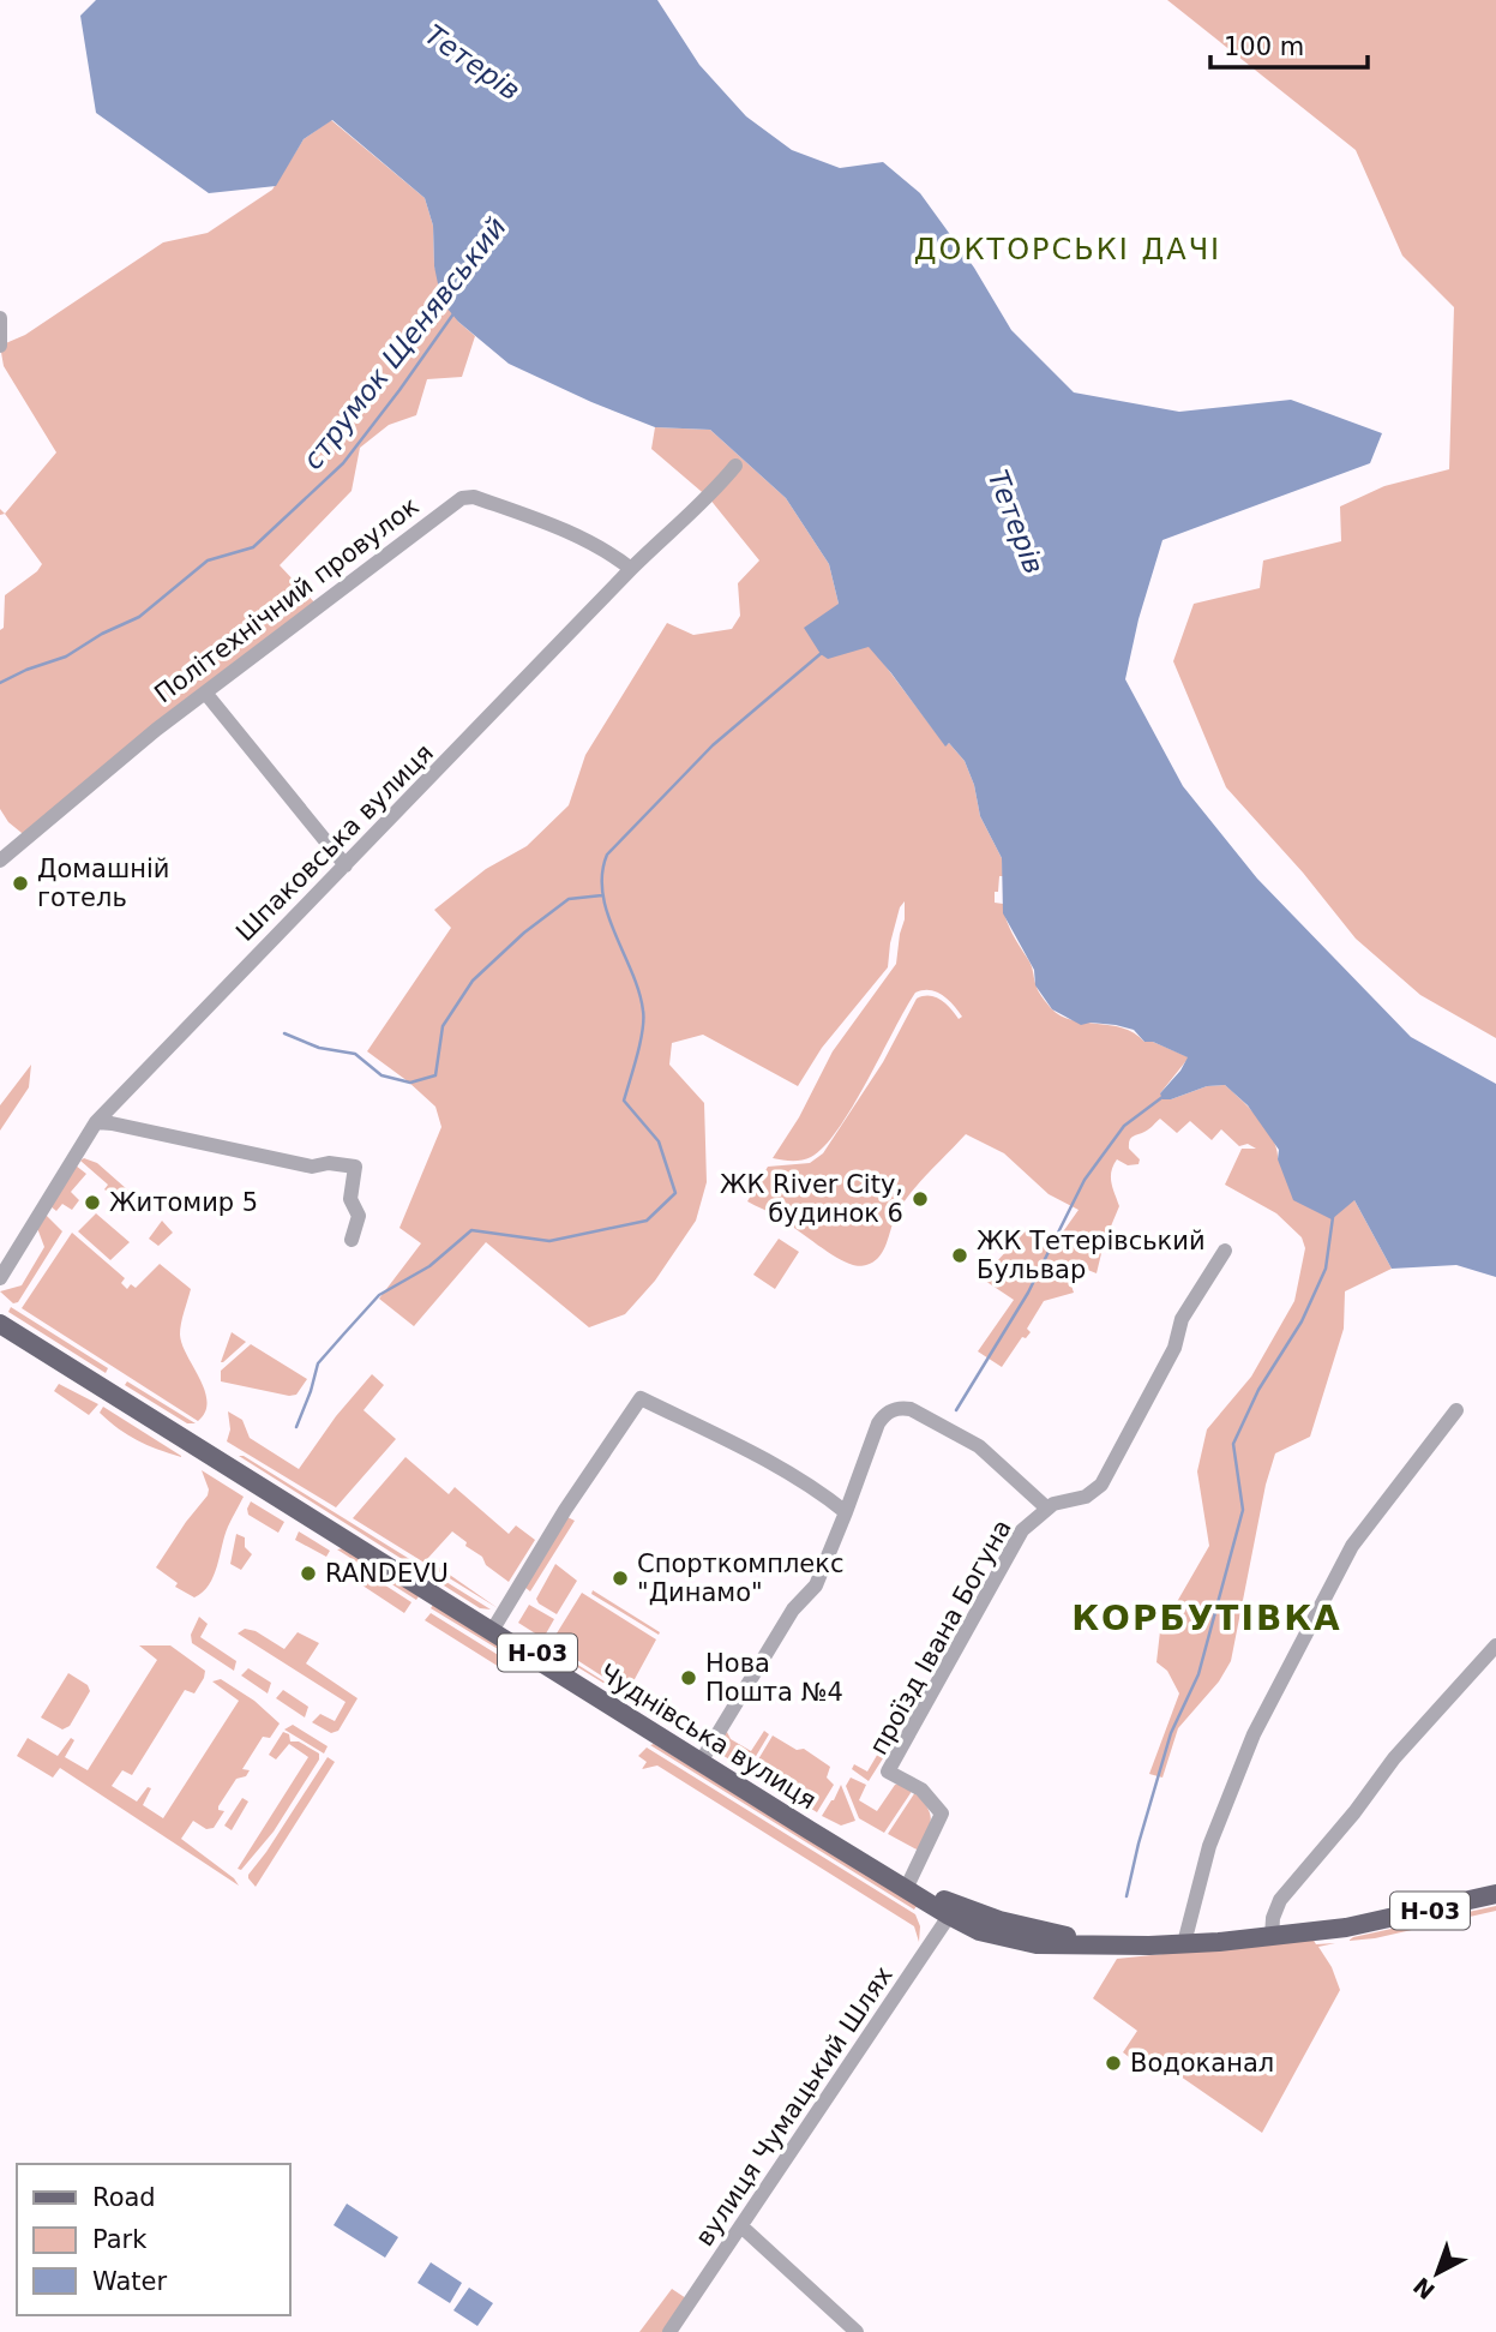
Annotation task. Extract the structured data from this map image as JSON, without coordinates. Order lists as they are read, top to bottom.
{
  "streets": {
    "main road": ["Н-03", "Чуднівська вулиця"],
    "street": [
      "Політехнічний провулок",
      "Шпаковська вулиця",
      "проїзд Івана Богуна",
      "вулиця Чумацький Шлях"
    ]
  },
  "crossings": [
    ["Політехнічний провулок", "Шпаковська вулиця"],
    ["проїзд Івана Богуна", "Чуднівська вулиця"],
    ["Чуднівська вулиця", "вулиця Чумацький Шлях"]
  ],
  "districts": ["ДОКТОРСЬКІ ДАЧІ", "КОРБУТІВКА"],
  "water": ["Тетерів", "струмок Щенявський"],
  "places": [
    "Домашній готель",
    "ЖК River City, будинок 6",
    "Житомир 5",
    "ЖК Тетерівський Бульвар",
    "RANDEVU",
    "Спорткомплекс \"Динамо\"",
    "Нова Пошта №4",
    "Водоканал"
  ],
  "legend": ["Road", "Park", "Water"],
  "scale_bar": "100 m",
  "north": "bottom left"
}
